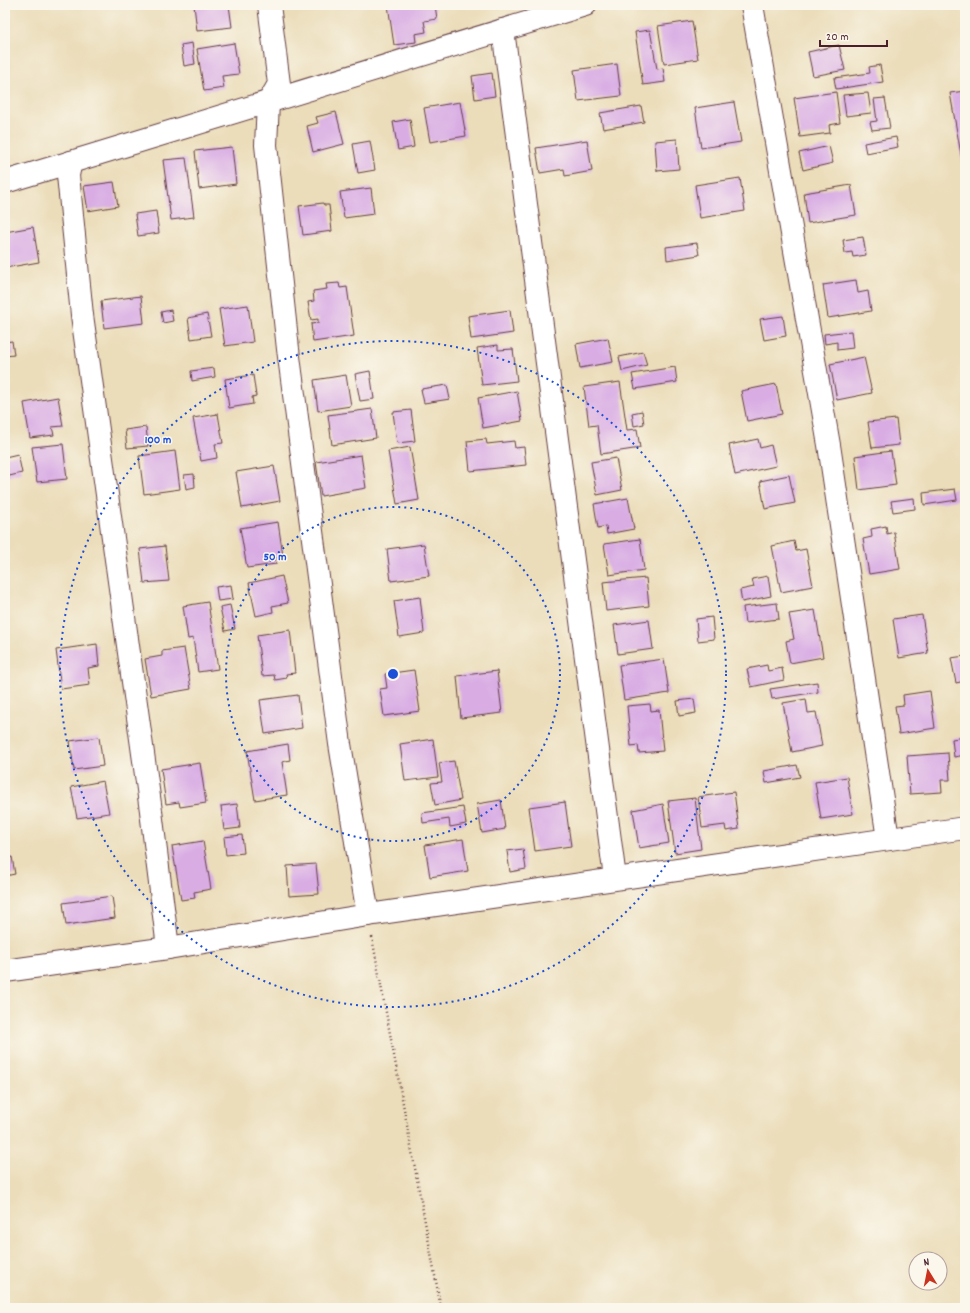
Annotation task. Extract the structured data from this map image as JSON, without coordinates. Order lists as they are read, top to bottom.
{
  "scale_bar": "20 m",
  "north": "top",
  "rings": ["100 m", "50 m"]
}
